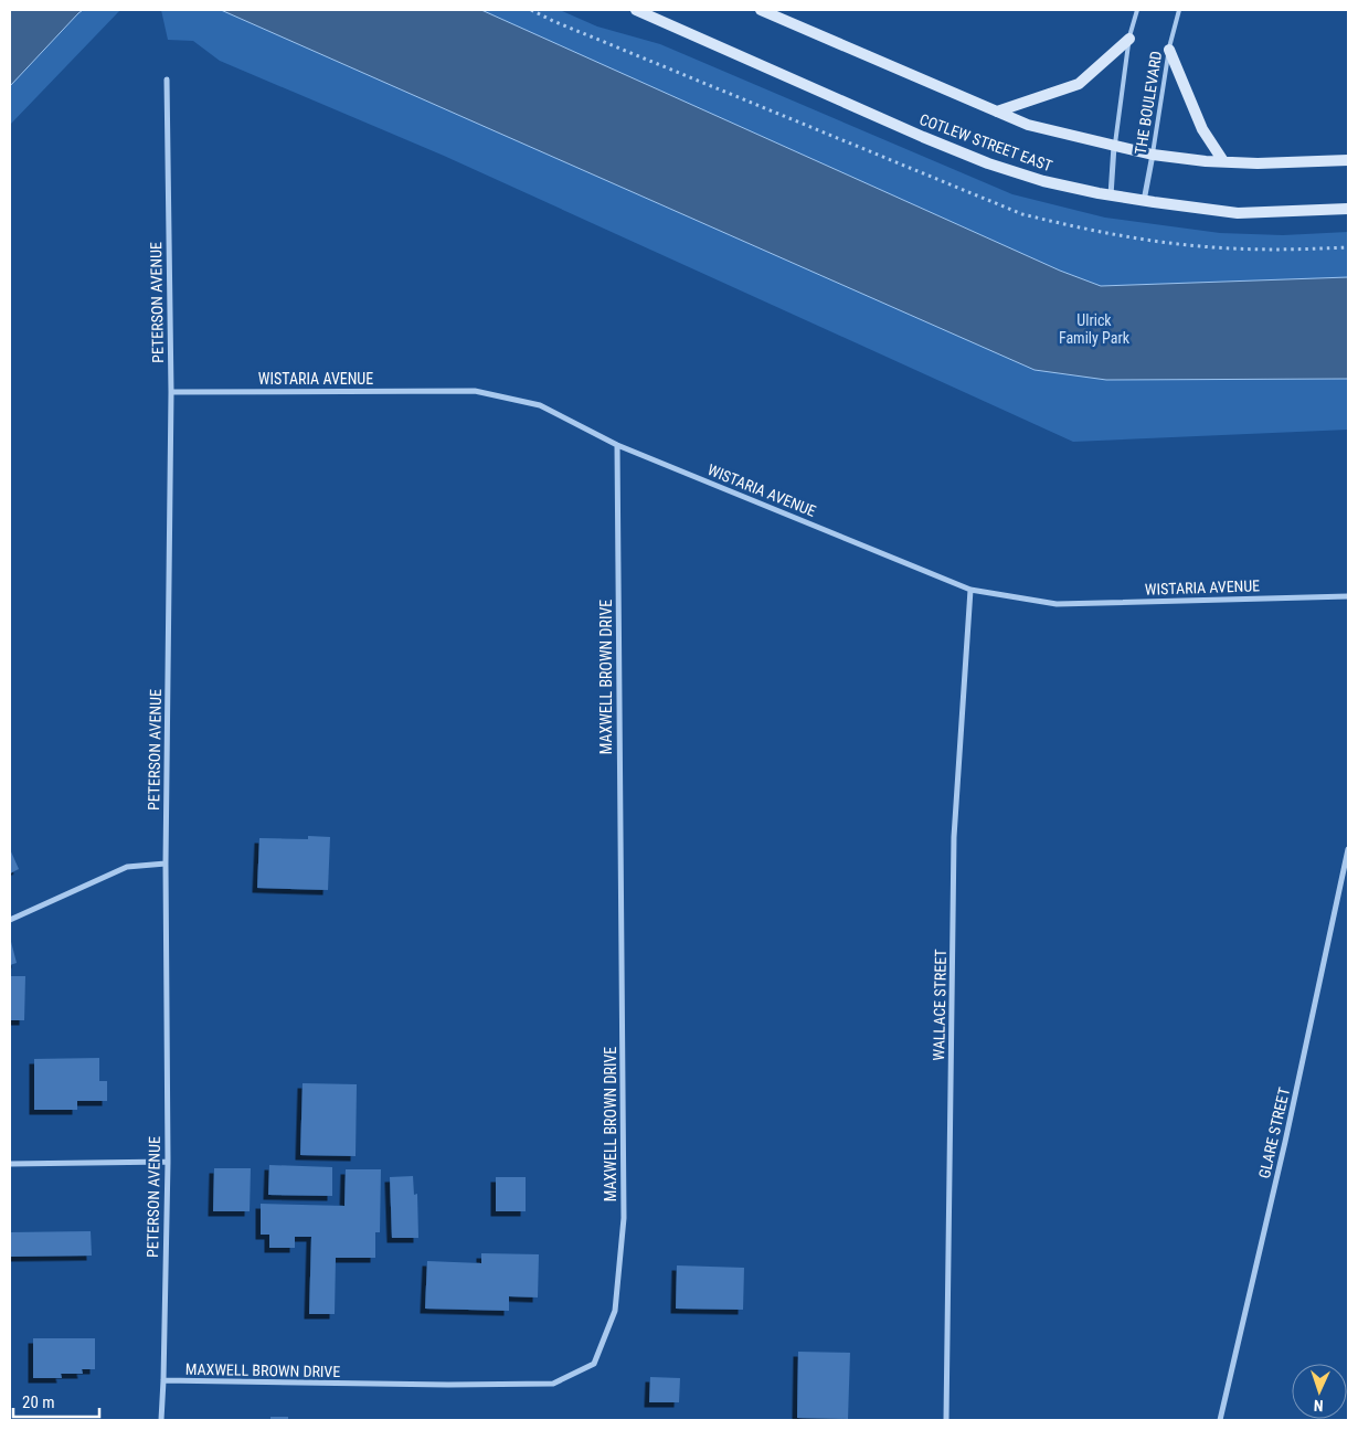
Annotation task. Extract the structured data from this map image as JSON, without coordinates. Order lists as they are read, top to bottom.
{
  "streets": {
    "main road": ["COTLEW STREET EAST"],
    "street": [
      "THE BOULEVARD",
      "PETERSON AVENUE",
      "WISTARIA AVENUE",
      "MAXWELL BROWN DRIVE",
      "WALLACE STREET",
      "GLARE STREET"
    ]
  },
  "crossings": [
    ["THE BOULEVARD", "COTLEW STREET EAST"],
    ["PETERSON AVENUE", "WISTARIA AVENUE"],
    ["PETERSON AVENUE", "MAXWELL BROWN DRIVE"],
    ["WISTARIA AVENUE", "MAXWELL BROWN DRIVE"],
    ["WISTARIA AVENUE", "WALLACE STREET"]
  ],
  "parks": ["Ulrick Family Park"],
  "scale_bar": "20 m",
  "north": "bottom"
}
